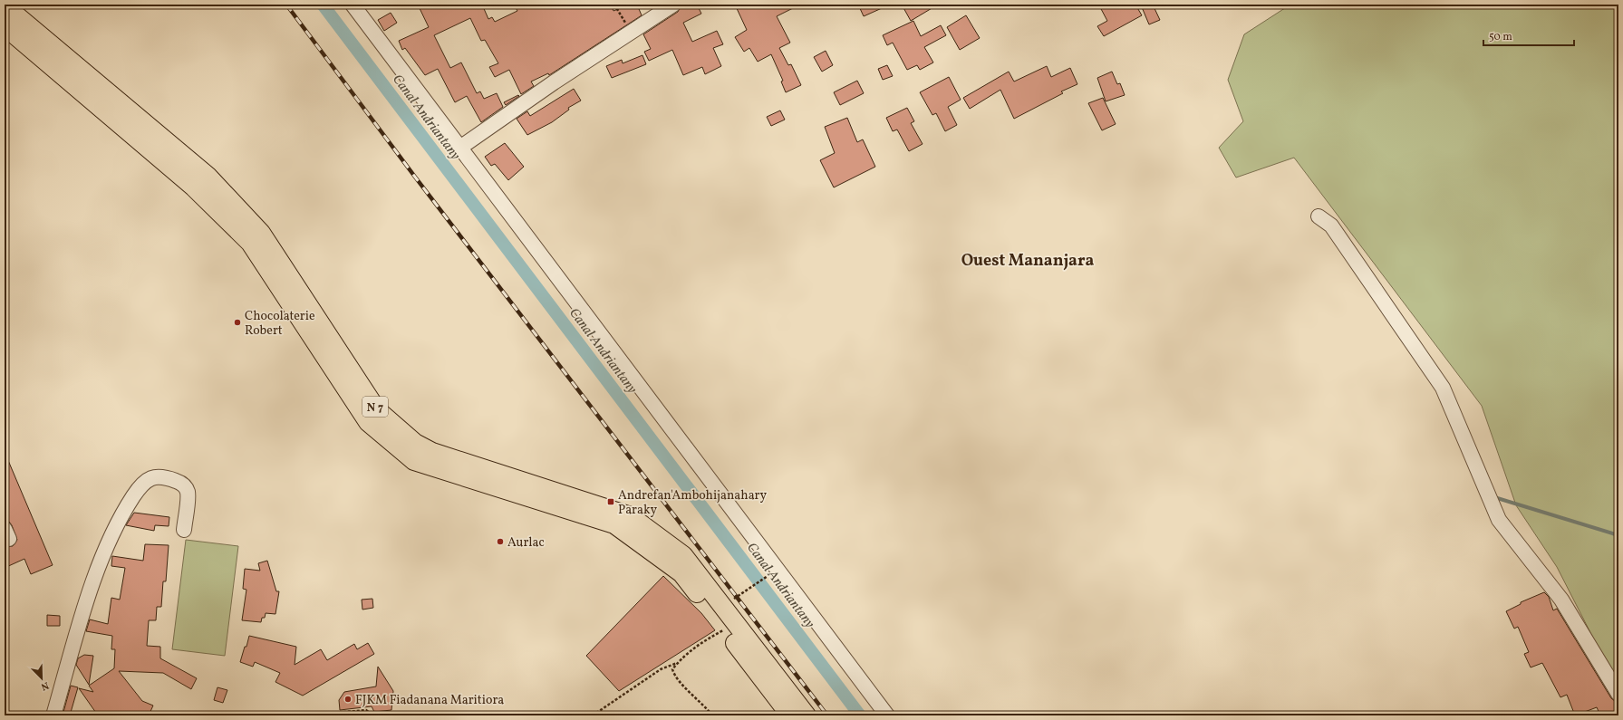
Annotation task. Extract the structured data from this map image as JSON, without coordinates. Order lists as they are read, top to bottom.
{
  "streets": {
    "main road": ["N 7"]
  },
  "districts": ["Ouest Mananjara"],
  "water": ["Canal Andriantany"],
  "places": {
    "other": ["Chocolaterie Robert", "Aurlac", "FJKM Fiadanana Maritiora"],
    "transit": ["Andrefan'Ambohijanahary Paraky"]
  },
  "scale_bar": "50 m",
  "north": "bottom right"
}
